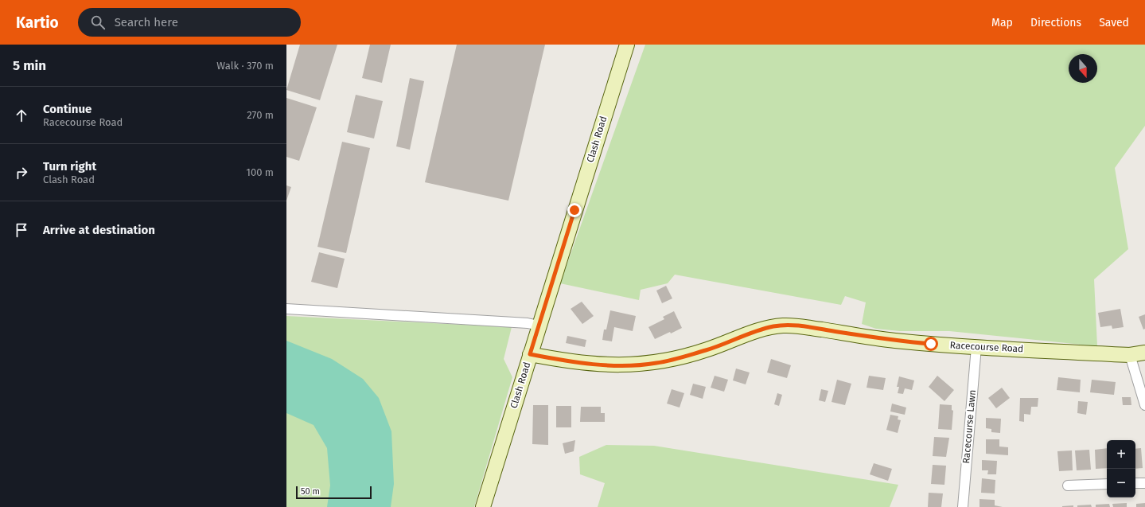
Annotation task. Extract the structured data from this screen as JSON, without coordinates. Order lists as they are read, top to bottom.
{
  "streets": {
    "street": ["Clash Road", "Racecourse Road", "Racecourse Lawn"]
  },
  "crossings": [
    ["Clash Road", "Racecourse Road"],
    ["Racecourse Road", "Racecourse Lawn"]
  ],
  "scale_bar": "50 m",
  "north": "bottom",
  "page": {
    "header": "Kartio",
    "search": "Search here",
    "nav": ["Map", "Directions", "Saved"],
    "heading": ["5 min", "Walk · 370 m"],
    "list": [
      ["Continue", "Racecourse Road", "270 m"],
      ["Turn right", "Clash Road", "100 m"],
      "Arrive at destination"
    ],
    "map_buttons": ["+", "−"],
    "scale": "50 m"
  }
}
